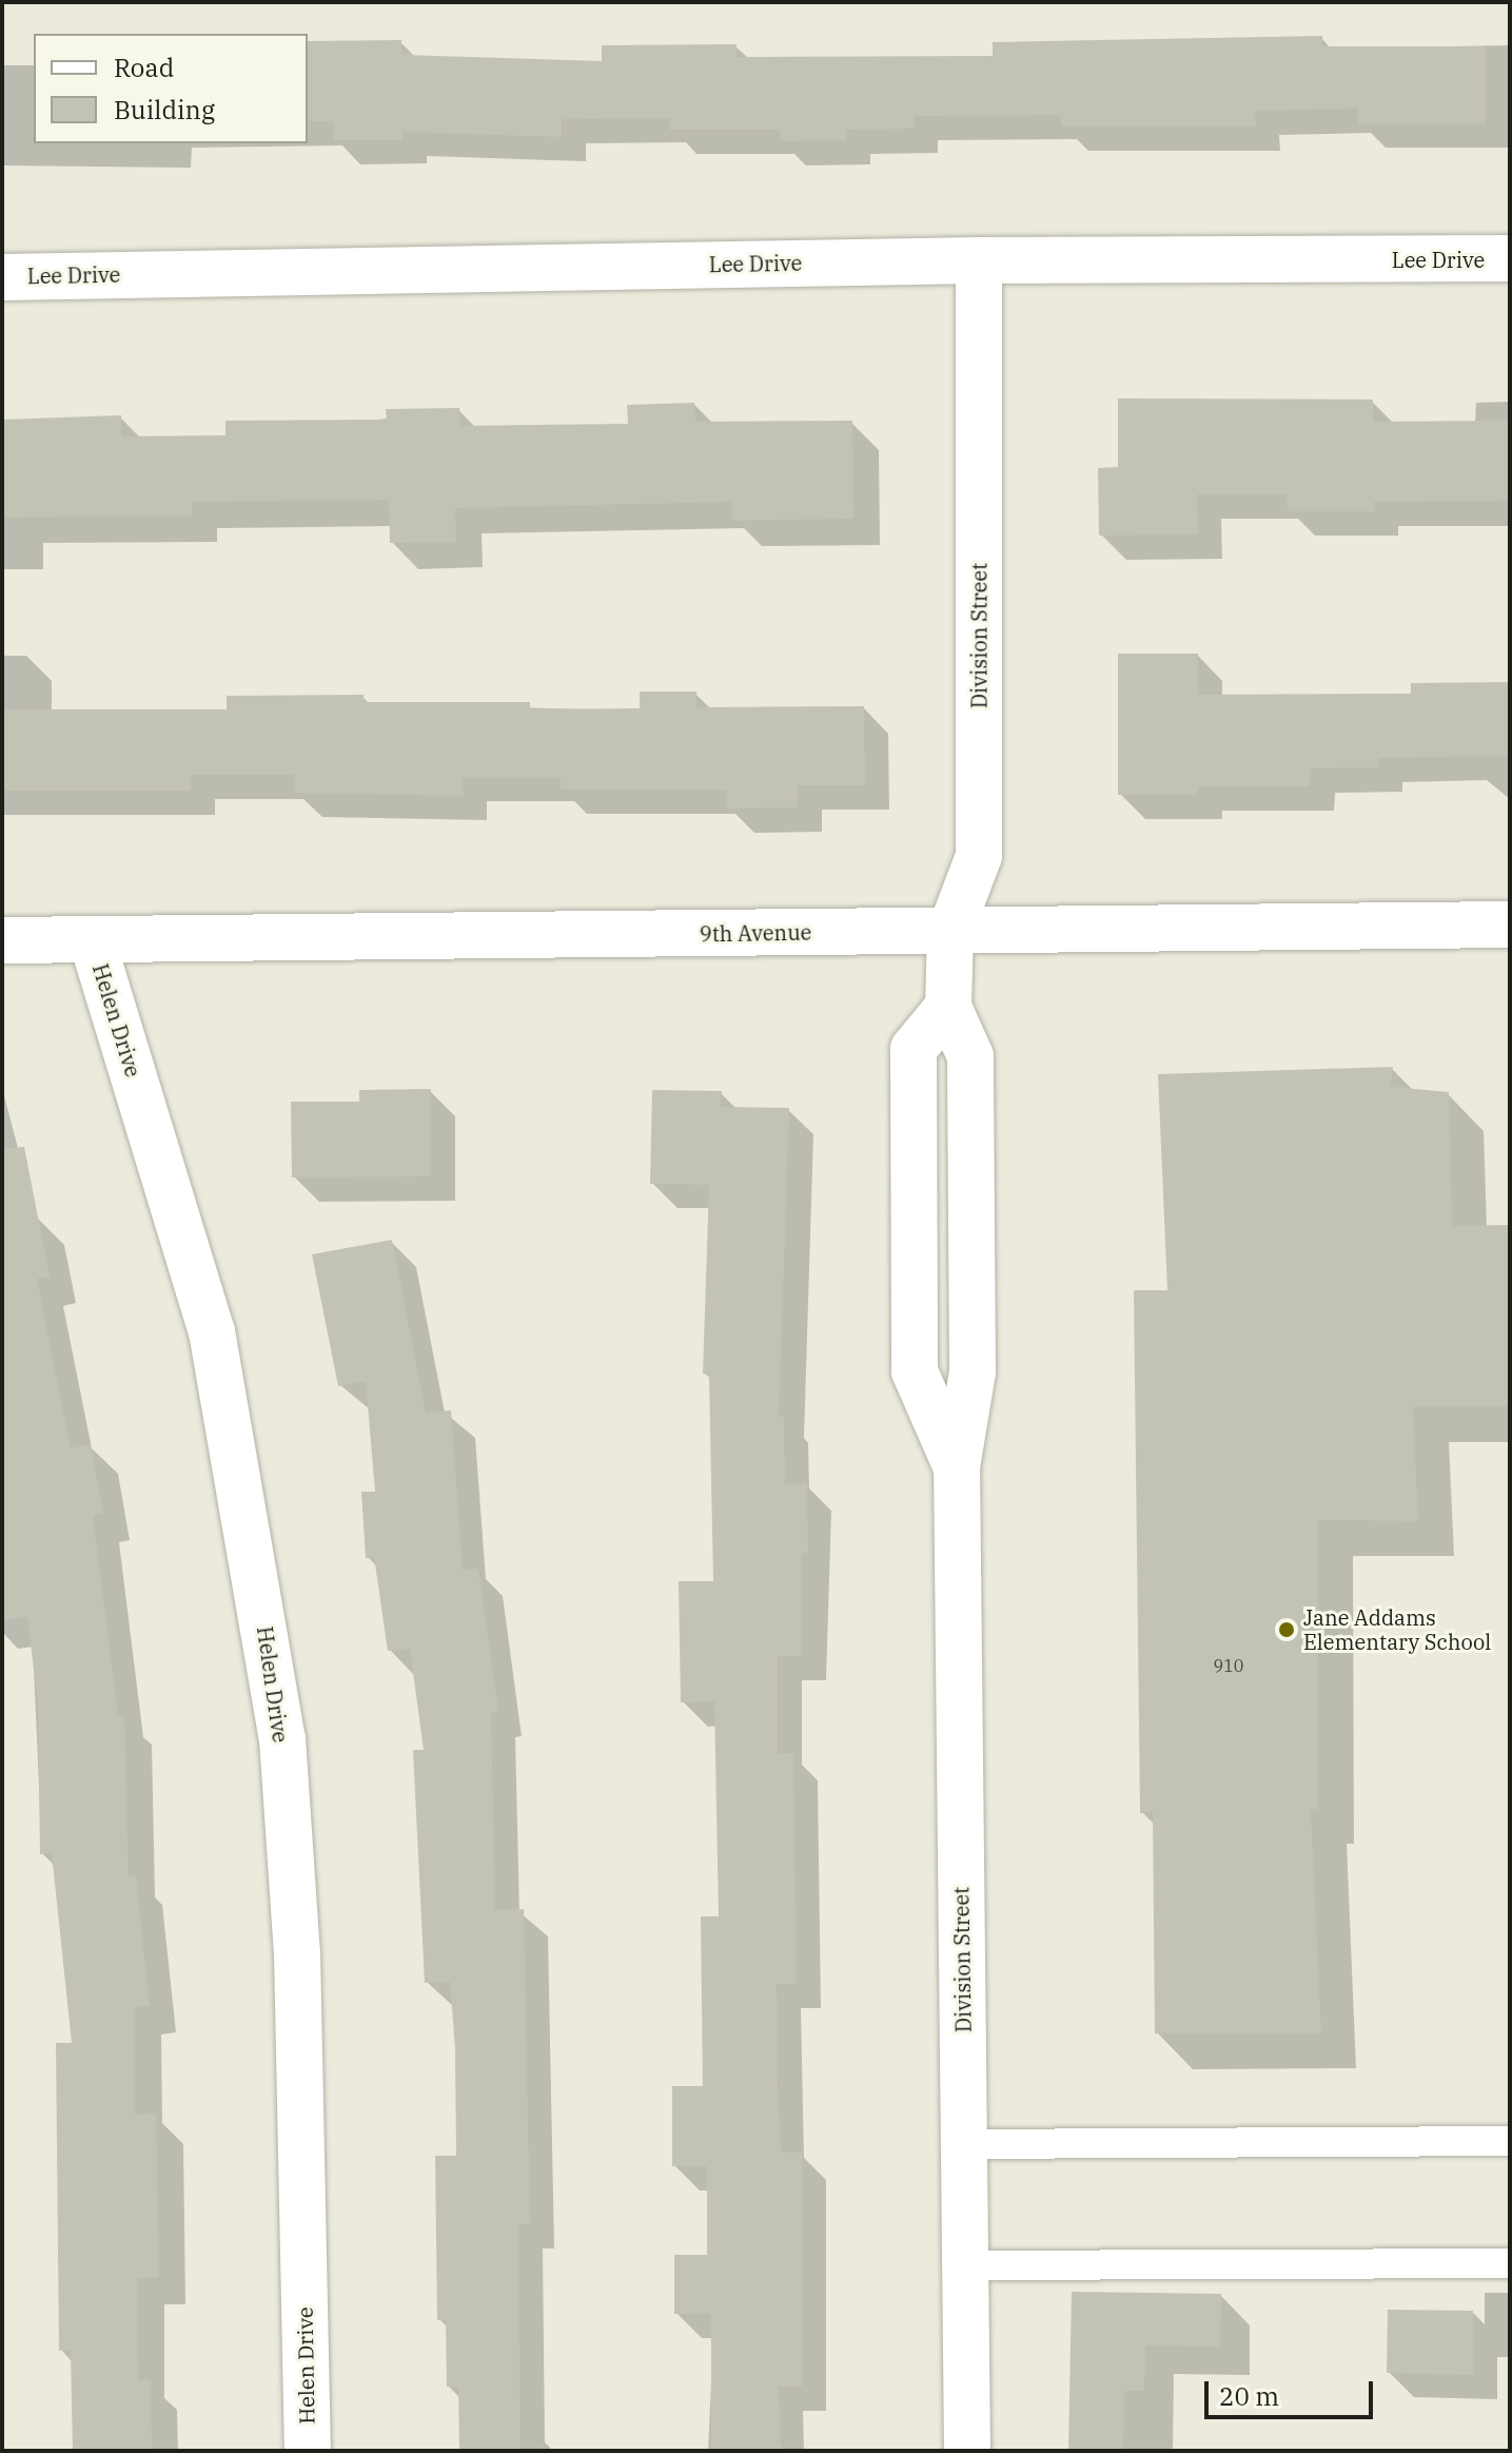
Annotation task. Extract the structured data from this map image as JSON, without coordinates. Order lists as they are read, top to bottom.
{
  "streets": {
    "street": [
      "Lee Drive",
      "Division Street",
      "9th Avenue",
      "Helen Drive"
    ]
  },
  "crossings": [
    ["Lee Drive", "Division Street"],
    ["Division Street", "9th Avenue"],
    ["9th Avenue", "Helen Drive"]
  ],
  "places": ["Jane Addams Elementary School"],
  "house_numbers": ["910"],
  "legend": ["Road", "Building"],
  "scale_bar": "20 m"
}
